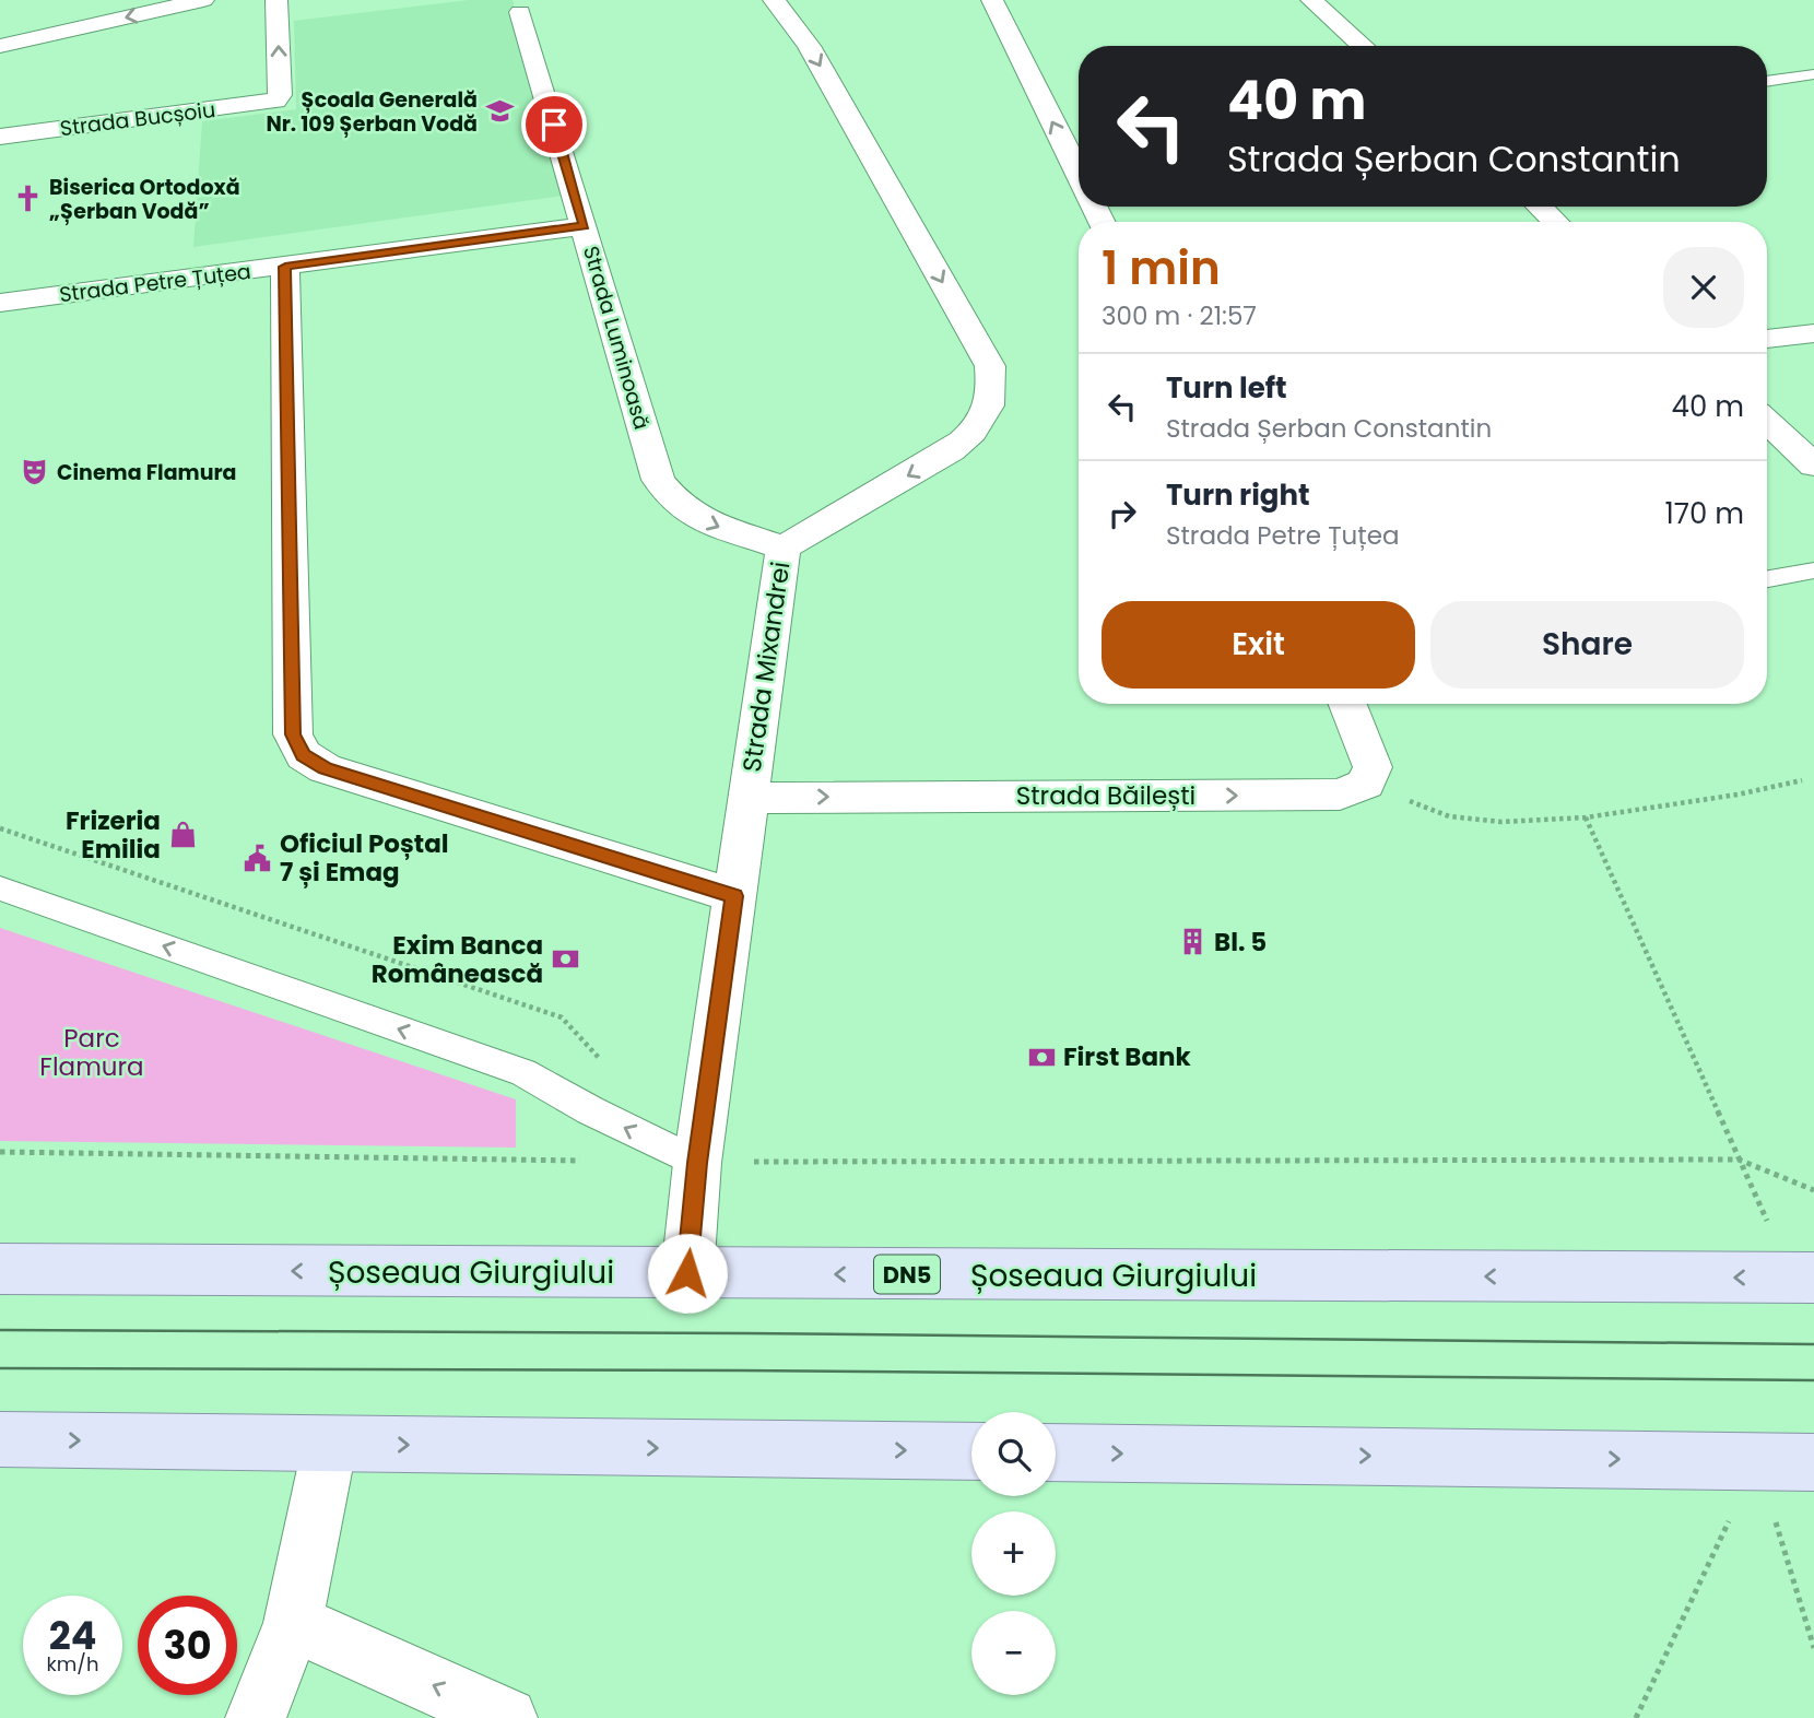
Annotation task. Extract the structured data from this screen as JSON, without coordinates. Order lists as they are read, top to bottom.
{
  "streets": {
    "main road": ["Șoseaua Giurgiului", "DN5"],
    "street": [
      "Strada Bucșoiu",
      "Strada Petre Țuțea",
      "Strada Luminoasă",
      "Strada Mixandrei",
      "Strada Băilești"
    ]
  },
  "crossings": [
    ["Strada Petre Țuțea", "Strada Luminoasă"],
    ["Strada Luminoasă", "Strada Mixandrei"],
    ["Strada Mixandrei", "Strada Băilești"],
    ["Strada Mixandrei", "Șoseaua Giurgiului"]
  ],
  "one_way": ["Strada Luminoasă", "Strada Băilești"],
  "parks": ["Parc Flamura"],
  "places": {
    "school or university": ["Școala Generală Nr. 109 Șerban Vodă"],
    "church": ["Biserica Ortodoxă „Șerban Vodă”"],
    "theatre": ["Cinema Flamura"],
    "shop": ["Frizeria Emilia"],
    "public building": ["Oficiul Poștal 7 și Emag"],
    "building": ["Bl. 5"],
    "bank": ["Exim Banca Românească", "First Bank"]
  },
  "page": {
    "turn": ["40 m", "Strada Șerban Constantin"],
    "heading": ["1 min", "300 m · 21:57"],
    "list": [
      {
        "name": "Turn left",
        "note": "Strada Șerban Constantin",
        "value": "40 m"
      },
      {
        "name": "Turn right",
        "note": "Strada Petre Țuțea",
        "value": "170 m"
      }
    ],
    "buttons": ["Exit", "Share"],
    "map_buttons": ["+", "−"],
    "speed": "24 km/h",
    "limit": "30"
  }
}
